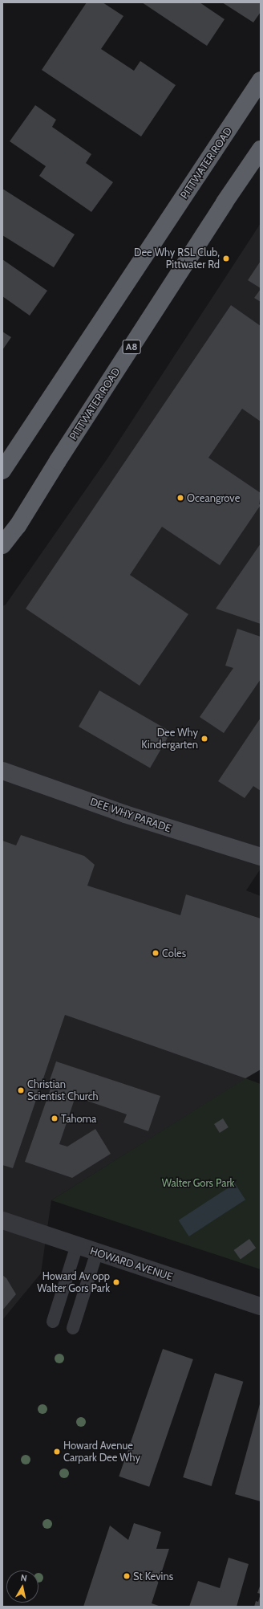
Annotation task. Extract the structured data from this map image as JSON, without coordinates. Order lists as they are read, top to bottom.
{
  "streets": {
    "highway": ["PITTWATER ROAD", "A8"],
    "main road": ["DEE WHY PARADE"],
    "street": ["HOWARD AVENUE"]
  },
  "parks": ["Walter Gors Park"],
  "places": [
    "Dee Why RSL Club, Pittwater Rd",
    "Oceangrove",
    "Dee Why Kindergarten",
    "Coles",
    "Christian Scientist Church",
    "Tahoma",
    "Howard Av opp Walter Gors Park",
    "Howard Avenue Carpark Dee Why",
    "St Kevins"
  ],
  "north": "top"
}
